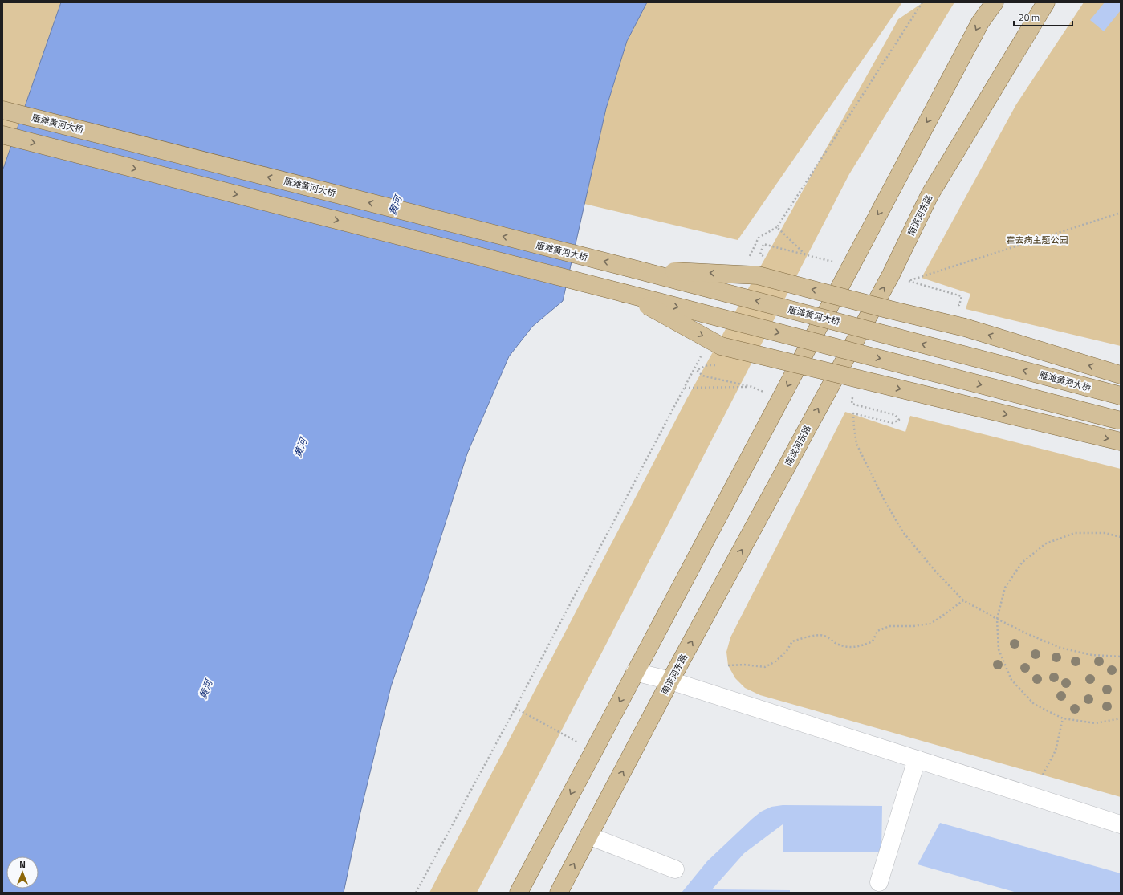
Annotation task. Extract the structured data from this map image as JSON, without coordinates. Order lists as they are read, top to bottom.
{
  "streets": {
    "main road": ["雁滩黄河大桥", "南滨河东路"]
  },
  "water": ["黄河"],
  "parks": ["霍去病主题公园"],
  "scale_bar": "20 m",
  "north": "top"
}
